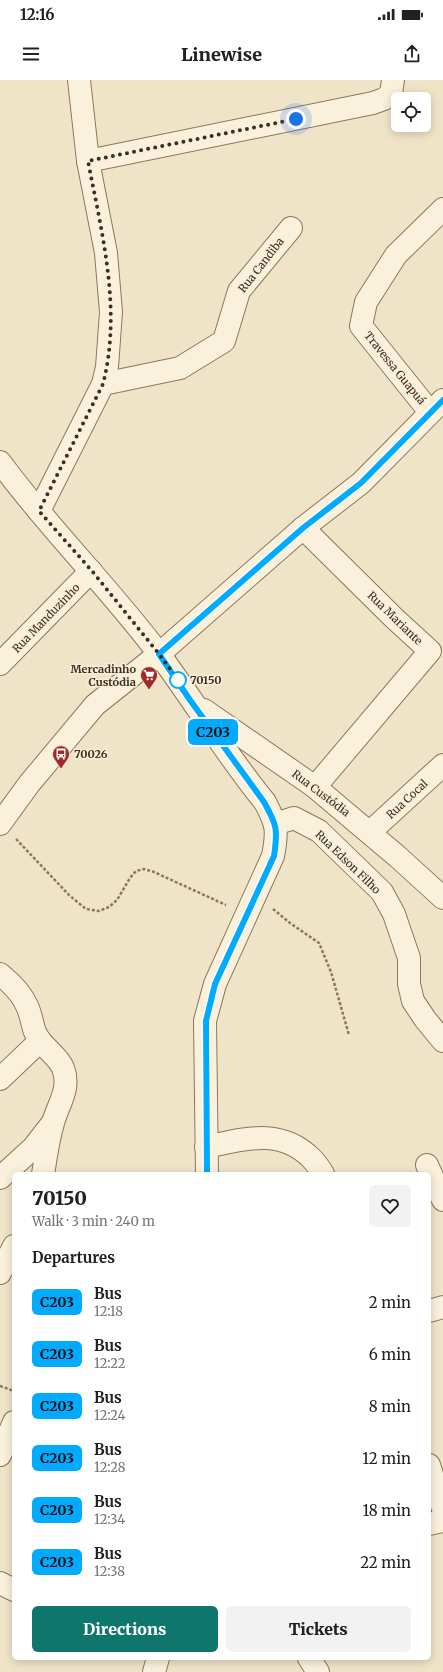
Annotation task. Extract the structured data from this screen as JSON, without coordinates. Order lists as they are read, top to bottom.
{
  "streets": {
    "street": [
      "Rua Candiba",
      "Travessa Guapuá",
      "Rua Manduzinho",
      "Rua Mariante",
      "Rua Custódia",
      "Rua Cocal",
      "Rua Edson Filho"
    ]
  },
  "crossings": [
    ["Rua Mariante", "Rua Custódia"],
    ["Rua Custódia", "Rua Cocal"]
  ],
  "places": {
    "other": ["70150"],
    "supermarket": ["Mercadinho Custódia"],
    "bus stop": ["70026"]
  },
  "lines": ["bus line C203"],
  "page": {
    "status": "12:16",
    "header": "Linewise",
    "on_map": "C203",
    "heading": [
      ["70150", "Walk · 3 min · 240 m"],
      "Departures"
    ],
    "list": [
      {
        "mark": "C203",
        "name": "Bus",
        "note": "12:18",
        "value": "2 min"
      },
      {
        "mark": "C203",
        "name": "Bus",
        "note": "12:22",
        "value": "6 min"
      },
      {
        "mark": "C203",
        "name": "Bus",
        "note": "12:24",
        "value": "8 min"
      },
      {
        "mark": "C203",
        "name": "Bus",
        "note": "12:28",
        "value": "12 min"
      },
      {
        "mark": "C203",
        "name": "Bus",
        "note": "12:34",
        "value": "18 min"
      },
      {
        "mark": "C203",
        "name": "Bus",
        "note": "12:38",
        "value": "22 min"
      }
    ],
    "buttons": ["Directions", "Tickets"]
  }
}
